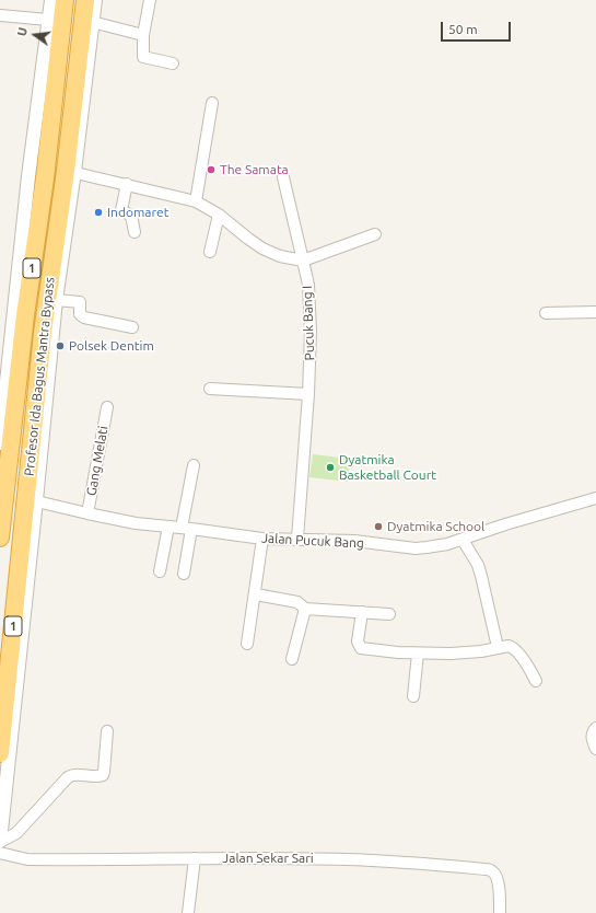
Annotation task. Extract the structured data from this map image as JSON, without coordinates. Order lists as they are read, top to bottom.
{
  "streets": {
    "highway": ["1", "Profesor Ida Bagus Mantra Bypass"],
    "street": [
      "Pucuk Bang I",
      "Gang Melati",
      "Jalan Pucuk Bang",
      "Jalan Sekar Sari"
    ]
  },
  "crossings": [
    ["Pucuk Bang I", "Jalan Pucuk Bang"],
    ["Profesor Ida Bagus Mantra Bypass", "Jalan Pucuk Bang"],
    ["Gang Melati", "Jalan Pucuk Bang"]
  ],
  "places": [
    "The Samata",
    "Indomaret",
    "Polsek Dentim",
    "Dyatmika Basketball Court",
    "Dyatmika School"
  ],
  "scale_bar": "50 m",
  "north": "left"
}
